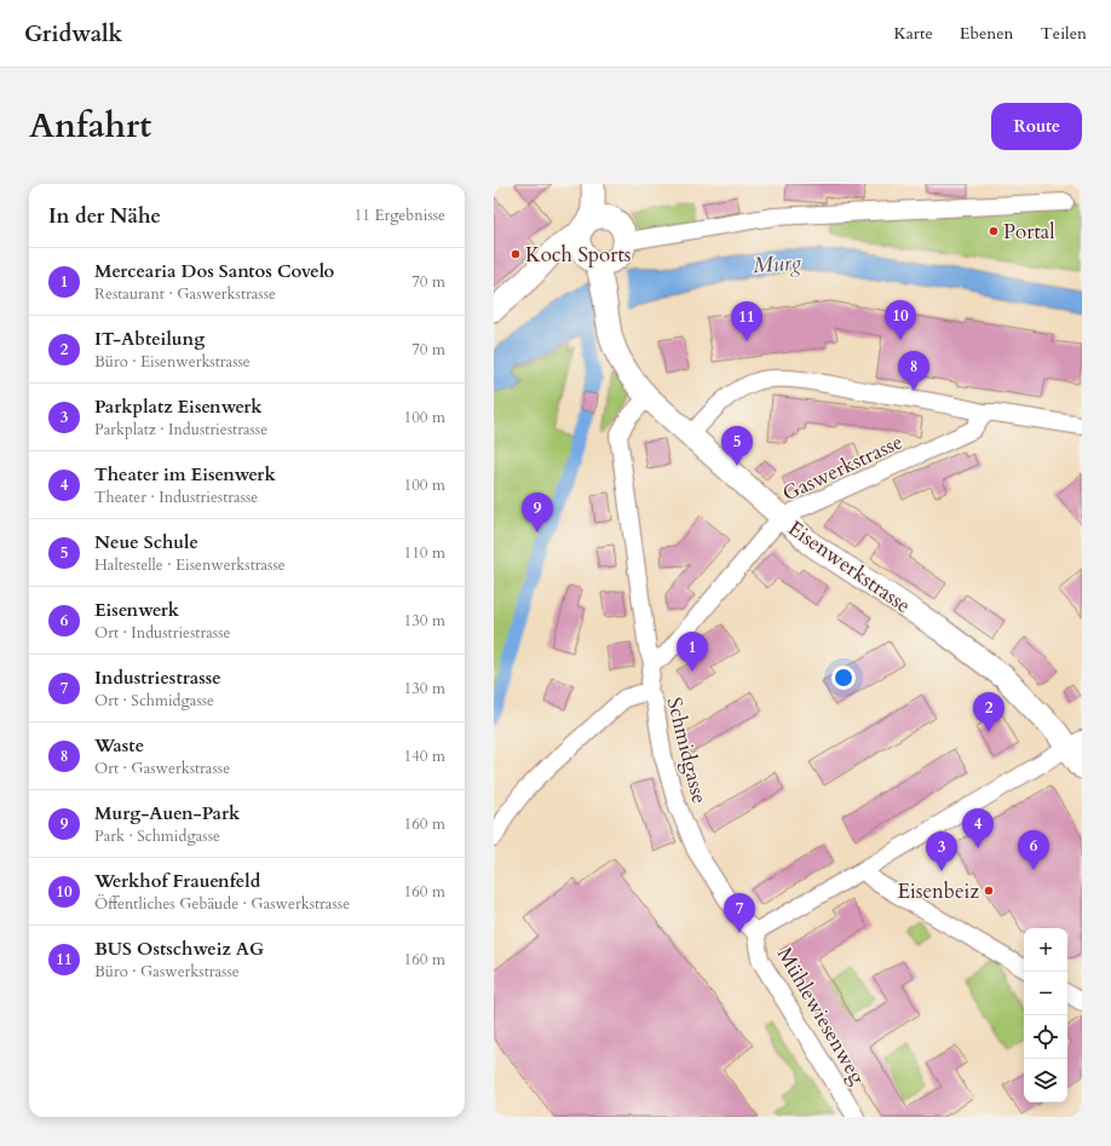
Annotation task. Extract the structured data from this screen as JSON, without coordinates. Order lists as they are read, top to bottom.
{
  "streets": {
    "main road": ["Eisenwerkstrasse"],
    "street": ["Gaswerkstrasse", "Schmidgasse", "Mühlewiesenweg"]
  },
  "crossings": [
    ["Gaswerkstrasse", "Eisenwerkstrasse"],
    ["Gaswerkstrasse", "Schmidgasse"],
    ["Eisenwerkstrasse", "Schmidgasse"],
    ["Schmidgasse", "Mühlewiesenweg"]
  ],
  "water": ["Murg"],
  "places": ["Portal", "Koch Sports", "Eisenbeiz"],
  "page": {
    "header": "Gridwalk",
    "nav": ["Karte", "Ebenen", "Teilen"],
    "title": "Anfahrt",
    "buttons": "Route",
    "heading": ["In der Nähe", "11 Ergebnisse"],
    "list": [
      {
        "mark": "1",
        "name": "Mercearia Dos Santos Covelo",
        "note": "Restaurant · Gaswerkstrasse",
        "value": "70 m"
      },
      {
        "mark": "2",
        "name": "IT-Abteilung",
        "note": "Büro · Eisenwerkstrasse",
        "value": "70 m"
      },
      {
        "mark": "3",
        "name": "Parkplatz Eisenwerk",
        "note": "Parkplatz · Industriestrasse",
        "value": "100 m"
      },
      {
        "mark": "4",
        "name": "Theater im Eisenwerk",
        "note": "Theater · Industriestrasse",
        "value": "100 m"
      },
      {
        "mark": "5",
        "name": "Neue Schule",
        "note": "Haltestelle · Eisenwerkstrasse",
        "value": "110 m"
      },
      {
        "mark": "6",
        "name": "Eisenwerk",
        "note": "Ort · Industriestrasse",
        "value": "130 m"
      },
      {
        "mark": "7",
        "name": "Industriestrasse",
        "note": "Ort · Schmidgasse",
        "value": "130 m"
      },
      {
        "mark": "8",
        "name": "Waste",
        "note": "Ort · Gaswerkstrasse",
        "value": "140 m"
      },
      {
        "mark": "9",
        "name": "Murg-Auen-Park",
        "note": "Park · Schmidgasse",
        "value": "160 m"
      },
      {
        "mark": "10",
        "name": "Werkhof Frauenfeld",
        "note": "Öffentliches Gebäude · Gaswerkstrasse",
        "value": "160 m"
      },
      {
        "mark": "11",
        "name": "BUS Ostschweiz AG",
        "note": "Büro · Gaswerkstrasse",
        "value": "160 m"
      }
    ],
    "pins": [
      "10",
      "11",
      "8",
      "5",
      "9",
      "1",
      "2",
      "4",
      "6",
      "3",
      "7"
    ],
    "map_buttons": ["+", "−"]
  }
}
